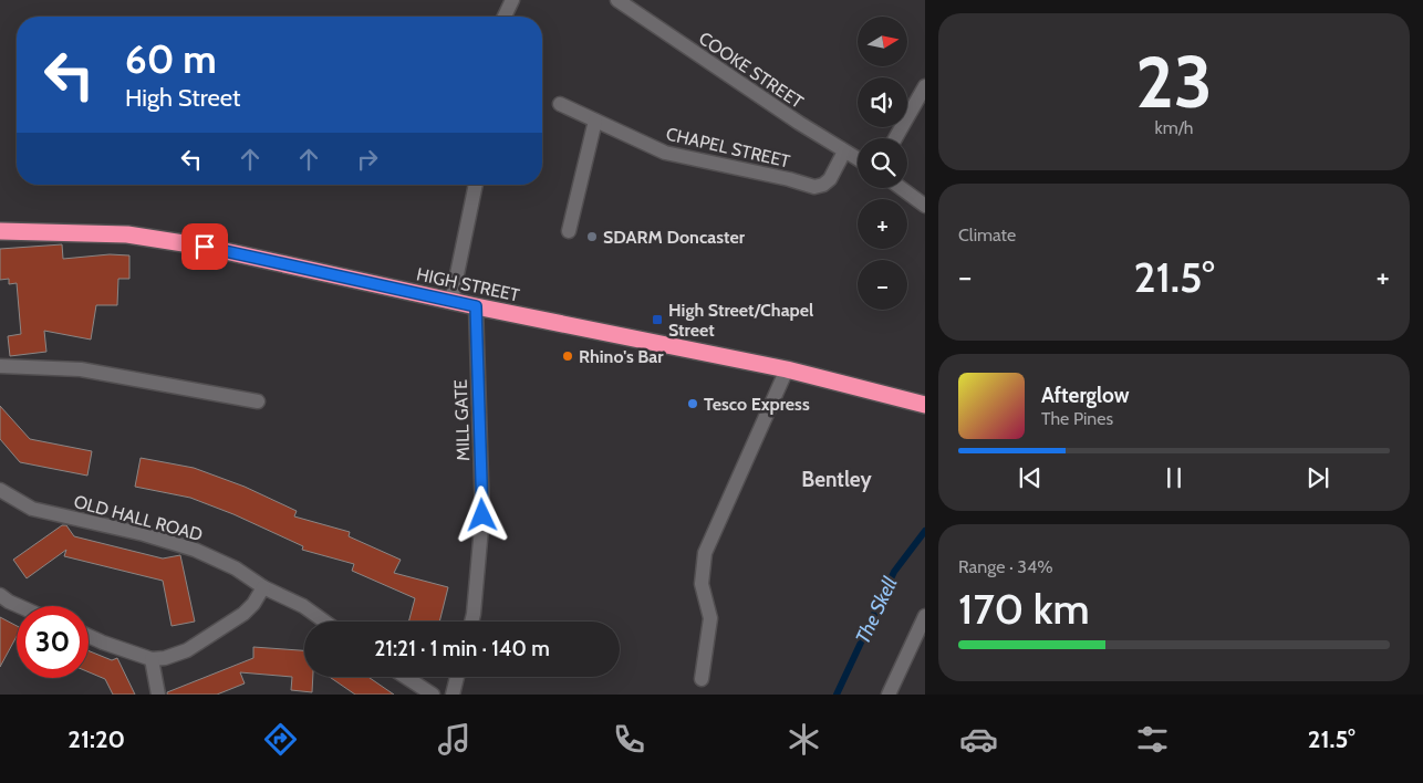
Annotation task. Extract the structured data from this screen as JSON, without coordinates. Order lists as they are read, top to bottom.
{
  "streets": {
    "highway": ["HIGH STREET"],
    "street": [
      "COOKE STREET",
      "CHAPEL STREET",
      "MILL GATE",
      "OLD HALL ROAD"
    ]
  },
  "crossings": [
    ["COOKE STREET", "CHAPEL STREET"],
    ["HIGH STREET", "MILL GATE"]
  ],
  "districts": ["Bentley"],
  "water": ["The Skell"],
  "places": {
    "other": ["SDARM Doncaster", "Rhino's Bar", "Tesco Express"],
    "transit": ["High Street/Chapel Street"]
  },
  "north": "right",
  "page": {
    "tile": [
      ["23", "km/h"],
      "Climate",
      ["Range · 34%", "170 km"]
    ],
    "map_buttons": ["+", "−"],
    "turn": ["60 m", "High Street"],
    "heat": ["−", "21.5°", "+"],
    "song": ["Afterglow", "The Pines"],
    "limit": "30",
    "trip": "21:21 · 1 min · 140 m",
    "tabs": ["21:20", "21.5°"]
  }
}
